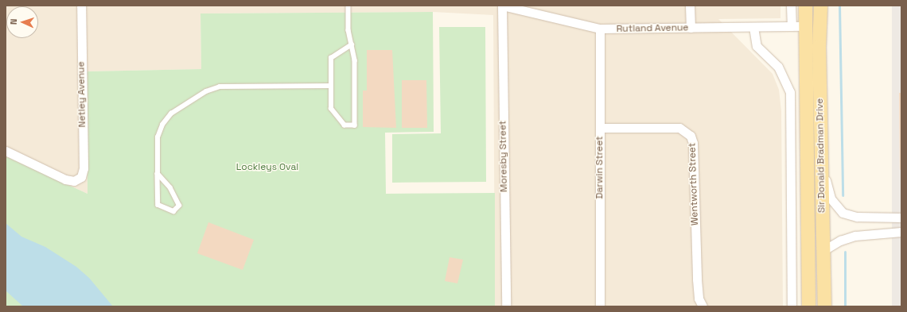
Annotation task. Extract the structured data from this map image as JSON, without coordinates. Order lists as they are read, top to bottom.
{
  "streets": {
    "main road": ["Sir Donald Bradman Drive"],
    "street": [
      "Rutland Avenue",
      "Netley Avenue",
      "Moresby Street",
      "Darwin Street",
      "Wentworth Street"
    ]
  },
  "crossings": [
    ["Rutland Avenue", "Sir Donald Bradman Drive"],
    ["Rutland Avenue", "Moresby Street"],
    ["Rutland Avenue", "Darwin Street"],
    ["Darwin Street", "Wentworth Street"]
  ],
  "parks": ["Lockleys Oval"],
  "north": "left"
}
